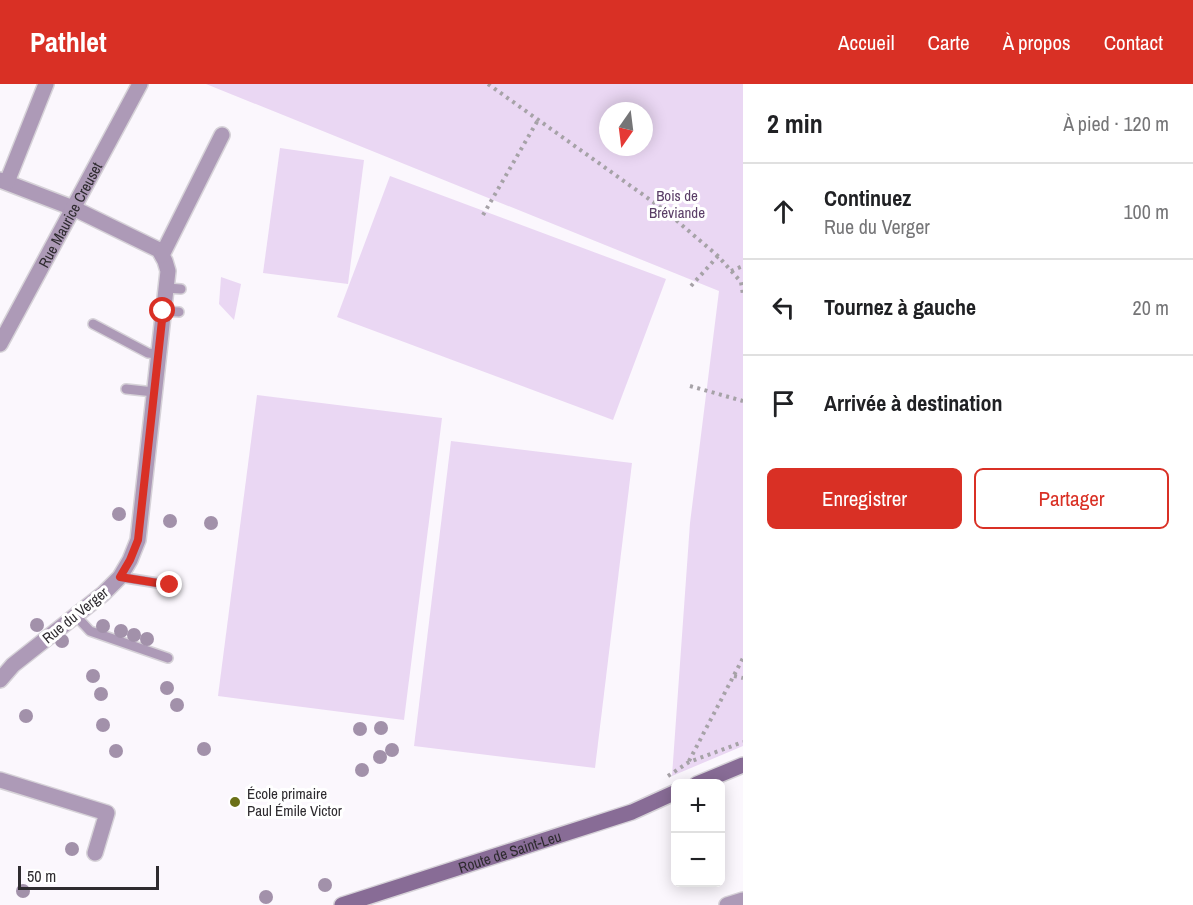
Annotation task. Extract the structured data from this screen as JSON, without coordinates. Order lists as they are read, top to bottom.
{
  "streets": {
    "street": ["Rue Maurice Creuset", "Rue du Verger", "Route de Saint-Leu"]
  },
  "parks": ["Bois de Bréviande"],
  "places": ["École primaire Paul Émile Victor"],
  "scale_bar": "50 m",
  "north": "bottom",
  "page": {
    "header": "Pathlet",
    "nav": [
      "Accueil",
      "Carte",
      "À propos",
      "Contact"
    ],
    "heading": ["2 min", "À pied · 120 m"],
    "list": [
      ["Continuez", "Rue du Verger", "100 m"],
      ["Tournez à gauche", "20 m"],
      "Arrivée à destination"
    ],
    "buttons": ["Enregistrer", "Partager"],
    "map_buttons": ["+", "−"],
    "scale": "50 m"
  }
}
